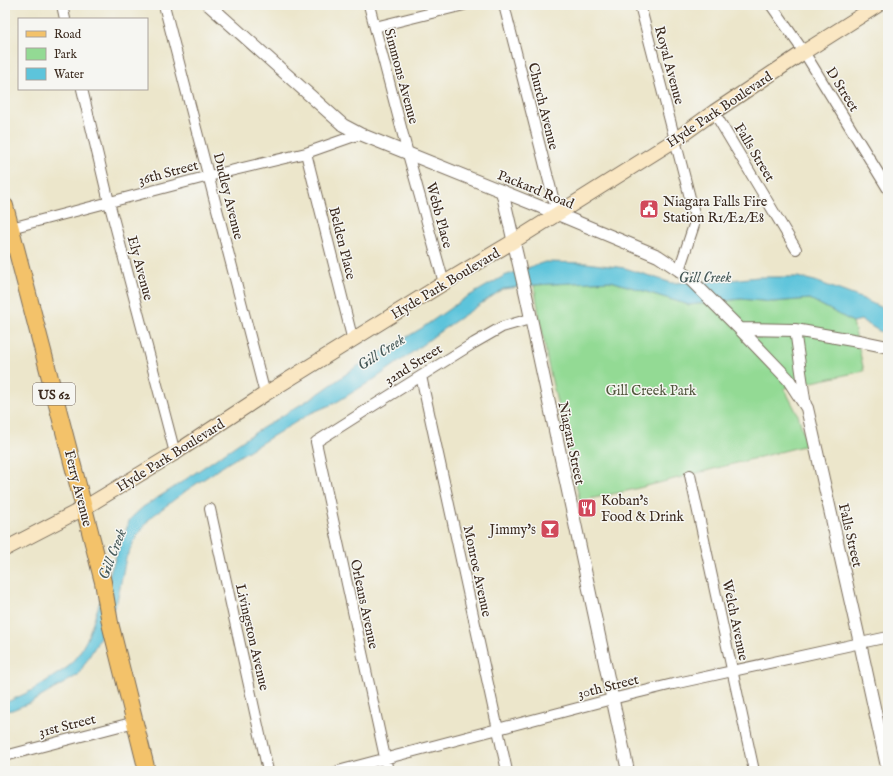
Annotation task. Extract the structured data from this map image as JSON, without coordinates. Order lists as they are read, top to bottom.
{
  "streets": {
    "main road": ["Hyde Park Boulevard", "US 62", "Ferry Avenue"],
    "street": [
      "Royal Avenue",
      "Simmons Avenue",
      "D Street",
      "Church Avenue",
      "Falls Street",
      "36th Street",
      "Packard Road",
      "Dudley Avenue",
      "Webb Place",
      "Belden Place",
      "Ely Avenue",
      "32nd Street",
      "Niagara Street",
      "Monroe Avenue",
      "Orleans Avenue",
      "Welch Avenue",
      "Livingston Avenue",
      "30th Street",
      "31st Street"
    ]
  },
  "crossings": [
    ["Royal Avenue", "Hyde Park Boulevard"],
    ["Royal Avenue", "Packard Road"],
    ["Simmons Avenue", "Packard Road"],
    ["Simmons Avenue", "Webb Place"],
    ["D Street", "Hyde Park Boulevard"],
    ["Church Avenue", "Hyde Park Boulevard"],
    ["Church Avenue", "Packard Road"],
    ["Hyde Park Boulevard", "Falls Street"],
    ["Hyde Park Boulevard", "Packard Road"],
    ["Hyde Park Boulevard", "Dudley Avenue"],
    ["Hyde Park Boulevard", "Webb Place"],
    ["Hyde Park Boulevard", "Belden Place"],
    ["Hyde Park Boulevard", "Ely Avenue"],
    ["Hyde Park Boulevard", "Niagara Street"],
    ["Hyde Park Boulevard", "Ferry Avenue"],
    ["Falls Street", "Packard Road"],
    ["Falls Street", "30th Street"],
    ["36th Street", "Packard Road"],
    ["36th Street", "Dudley Avenue"],
    ["36th Street", "Belden Place"],
    ["36th Street", "Ely Avenue"],
    ["36th Street", "Ferry Avenue"],
    ["Packard Road", "Webb Place"],
    ["Packard Road", "Niagara Street"],
    ["32nd Street", "Niagara Street"],
    ["32nd Street", "Monroe Avenue"],
    ["32nd Street", "Orleans Avenue"],
    ["Niagara Street", "30th Street"],
    ["Ferry Avenue", "31st Street"],
    ["Monroe Avenue", "30th Street"],
    ["Orleans Avenue", "30th Street"],
    ["Welch Avenue", "30th Street"]
  ],
  "water": ["Gill Creek"],
  "parks": ["Gill Creek Park"],
  "places": {
    "public building": ["Niagara Falls Fire Station R1/E2/E8"],
    "restaurant": ["Koban's Food & Drink"],
    "bar": ["Jimmy's"]
  },
  "legend": ["Road", "Park", "Water"]
}
